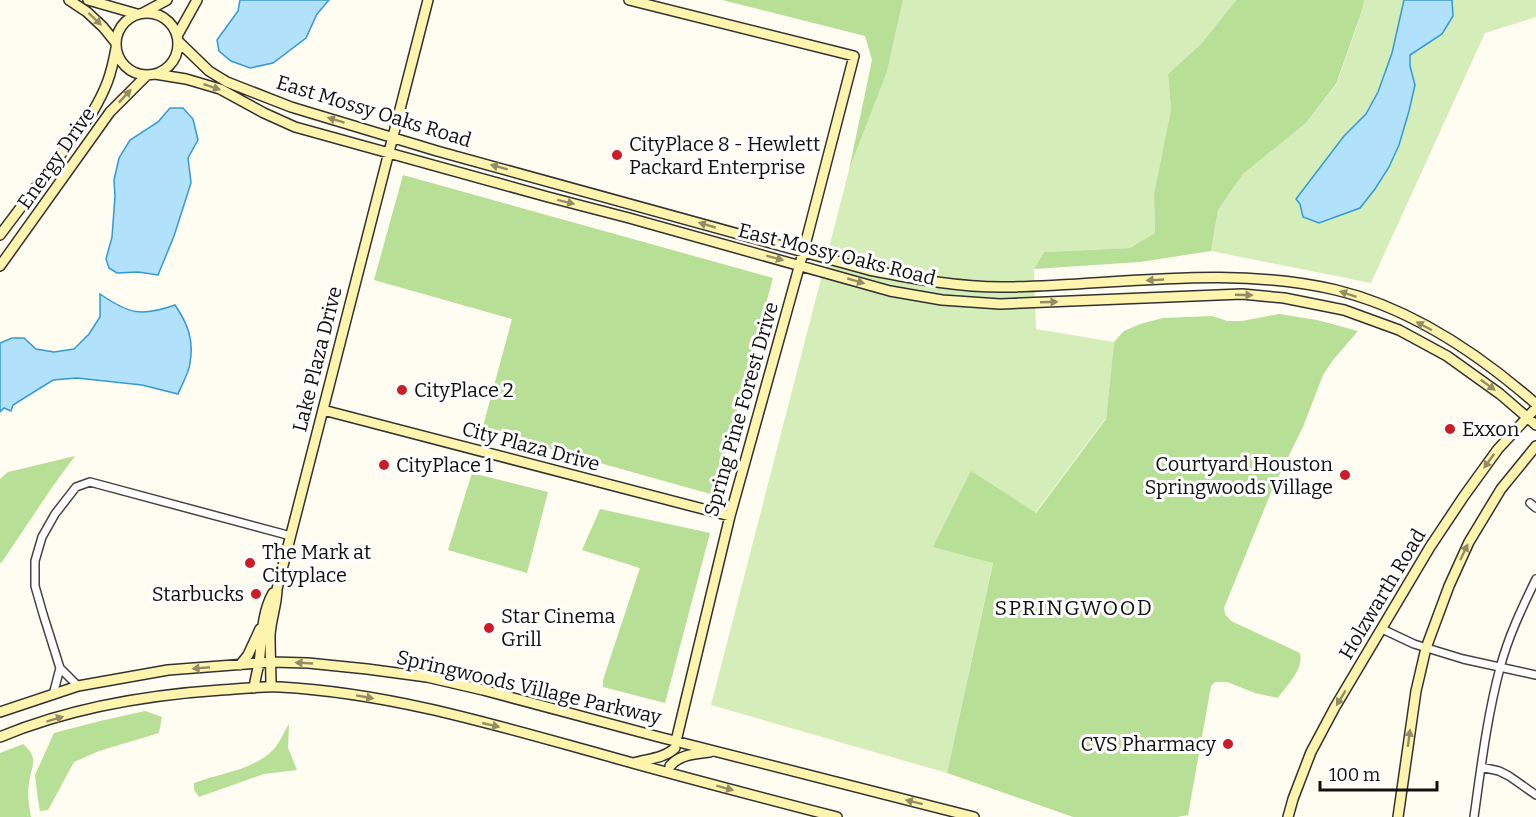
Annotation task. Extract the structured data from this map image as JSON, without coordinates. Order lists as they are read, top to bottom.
{
  "streets": {
    "street": [
      "East Mossy Oaks Road",
      "Energy Drive",
      "Lake Plaza Drive",
      "Spring Pine Forest Drive",
      "City Plaza Drive",
      "Holzwarth Road",
      "Springwoods Village Parkway"
    ]
  },
  "crossings": [
    ["East Mossy Oaks Road", "Energy Drive"],
    ["East Mossy Oaks Road", "Lake Plaza Drive"],
    ["East Mossy Oaks Road", "Spring Pine Forest Drive"],
    ["East Mossy Oaks Road", "Holzwarth Road"],
    ["Lake Plaza Drive", "City Plaza Drive"],
    ["Lake Plaza Drive", "Springwoods Village Parkway"],
    ["Spring Pine Forest Drive", "City Plaza Drive"],
    ["Spring Pine Forest Drive", "Springwoods Village Parkway"]
  ],
  "districts": ["SPRINGWOOD"],
  "places": [
    "CityPlace 8 - Hewlett Packard Enterprise",
    "CityPlace 2",
    "Exxon",
    "CityPlace 1",
    "Courtyard Houston Springwoods Village",
    "The Mark at Cityplace",
    "Starbucks",
    "Star Cinema Grill",
    "CVS Pharmacy"
  ],
  "scale_bar": "100 m"
}
